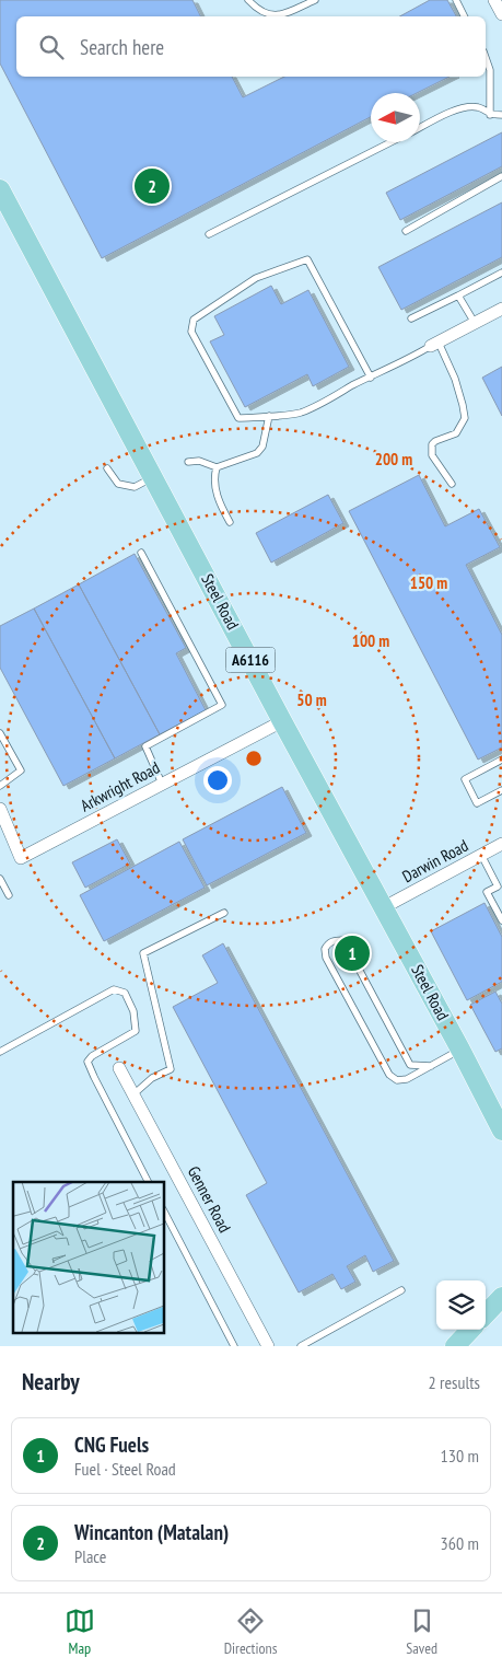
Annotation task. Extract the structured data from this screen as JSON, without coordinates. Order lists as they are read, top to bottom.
{
  "streets": {
    "main road": ["Steel Road", "A6116"],
    "street": ["Arkwright Road", "Darwin Road", "Genner Road"]
  },
  "crossings": [
    ["Steel Road", "Arkwright Road"],
    ["Steel Road", "Darwin Road"]
  ],
  "north": "left",
  "page": {
    "search": "Search here",
    "pins": ["2", "1"],
    "heading": ["Nearby", "2 results"],
    "list": [
      {
        "mark": "1",
        "name": "CNG Fuels",
        "note": "Fuel · Steel Road",
        "value": "130 m"
      },
      {
        "mark": "2",
        "name": "Wincanton (Matalan)",
        "note": "Place",
        "value": "360 m"
      }
    ],
    "nav": ["Map", "Directions", "Saved"]
  },
  "rings": [
    "200 m",
    "150 m",
    "100 m",
    "50 m"
  ]
}
